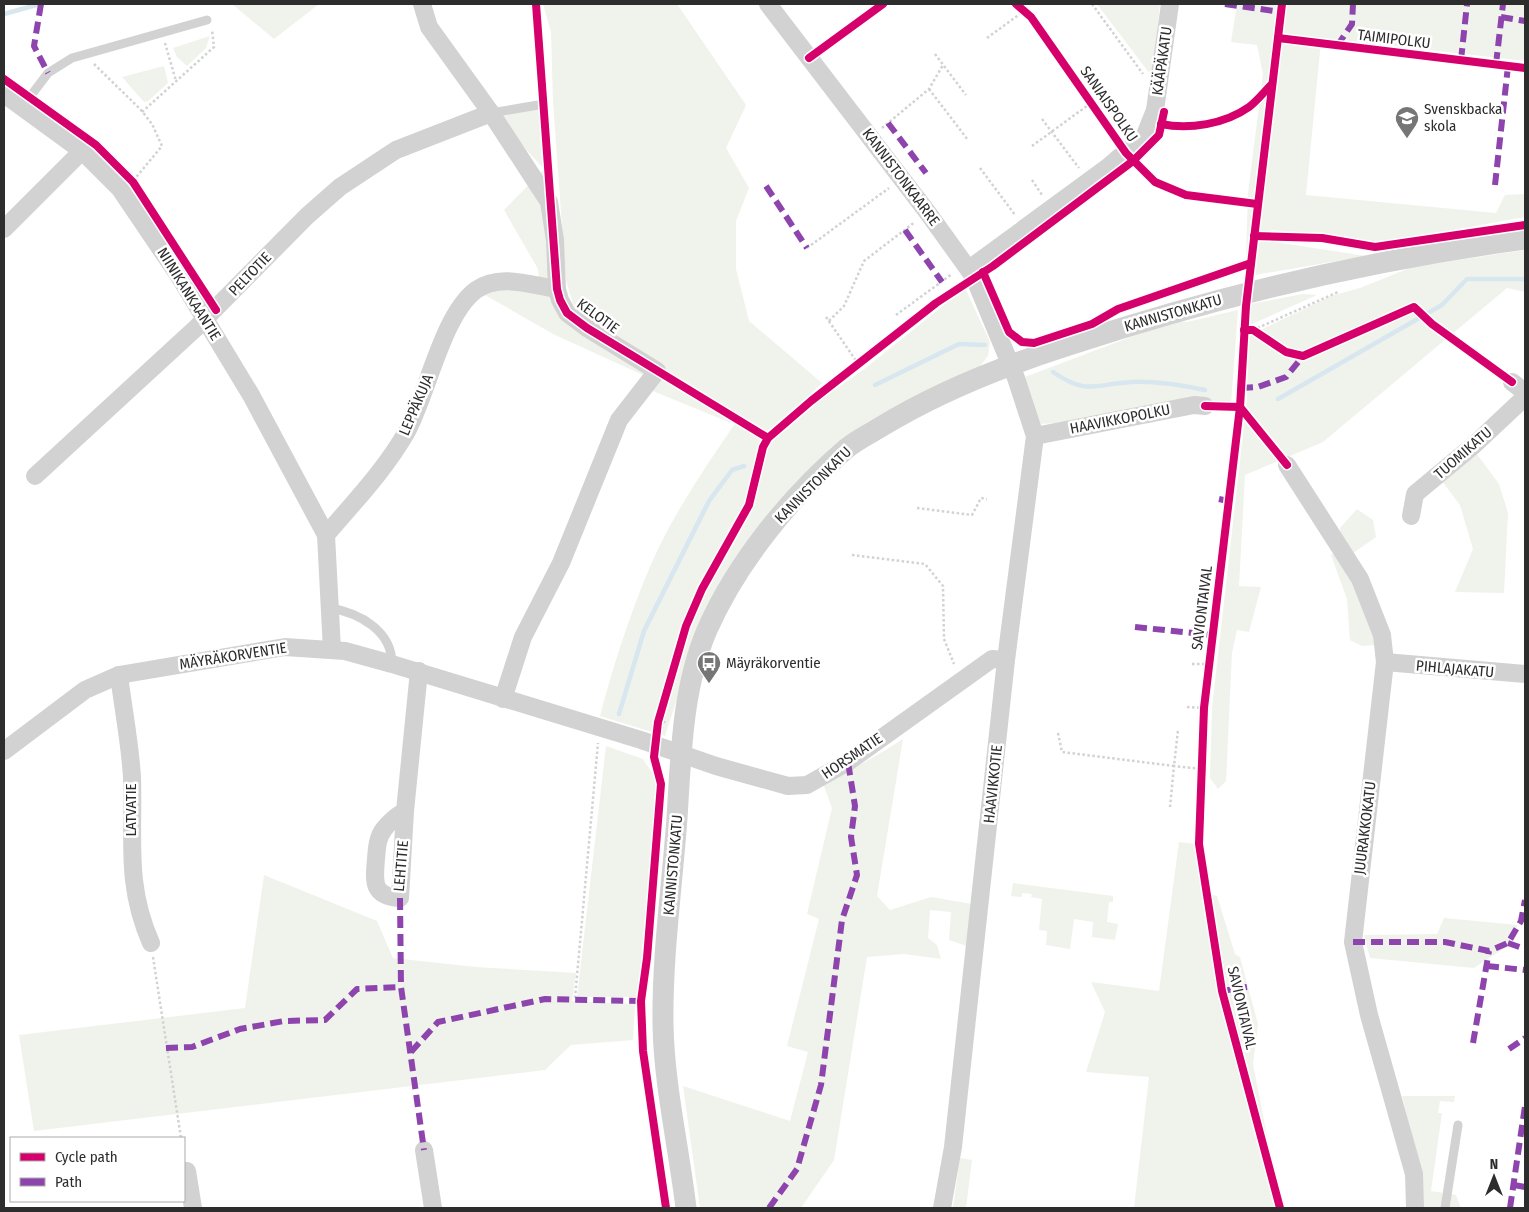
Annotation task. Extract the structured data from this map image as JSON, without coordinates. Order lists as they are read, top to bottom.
{
  "streets": {
    "street": [
      "KÄÄPÄKATU",
      "KANNISTONKAARRE",
      "PELTOTIE",
      "NIINIKANKAANTIE",
      "KANNISTONKATU",
      "KELOTIE",
      "LEPPÄKUJA",
      "HAAVIKKOPOLKU",
      "TUOMIKATU",
      "MÄYRÄKORVENTIE",
      "PIHLAJAKATU",
      "HORSMATIE",
      "HAAVIKKOTIE",
      "LATVATIE",
      "JUURAKKOKATU"
    ],
    "cycle path": ["TAIMIPOLKU", "SANIAISPOLKU", "SAVIONTAIVAL"]
  },
  "crossings": [
    ["KÄÄPÄKATU", "KANNISTONKAARRE"],
    ["KANNISTONKAARRE", "KANNISTONKATU"],
    ["KANNISTONKAARRE", "HAAVIKKOTIE"],
    ["PELTOTIE", "NIINIKANKAANTIE"],
    ["PELTOTIE", "KELOTIE"],
    ["NIINIKANKAANTIE", "LEPPÄKUJA"],
    ["KANNISTONKATU", "MÄYRÄKORVENTIE"],
    ["KANNISTONKATU", "HORSMATIE"],
    ["KANNISTONKATU", "HAAVIKKOTIE"],
    ["KELOTIE", "LEPPÄKUJA"],
    ["KELOTIE", "MÄYRÄKORVENTIE"],
    ["HAAVIKKOPOLKU", "HAAVIKKOTIE"],
    ["MÄYRÄKORVENTIE", "HORSMATIE"],
    ["MÄYRÄKORVENTIE", "LATVATIE"],
    ["PIHLAJAKATU", "JUURAKKOKATU"],
    ["HORSMATIE", "HAAVIKKOTIE"]
  ],
  "places": {
    "school or university": ["Svenskbacka skola"],
    "bus stop": ["Mäyräkorventie"]
  },
  "legend": ["Cycle path", "Path"],
  "north": "top"
}
